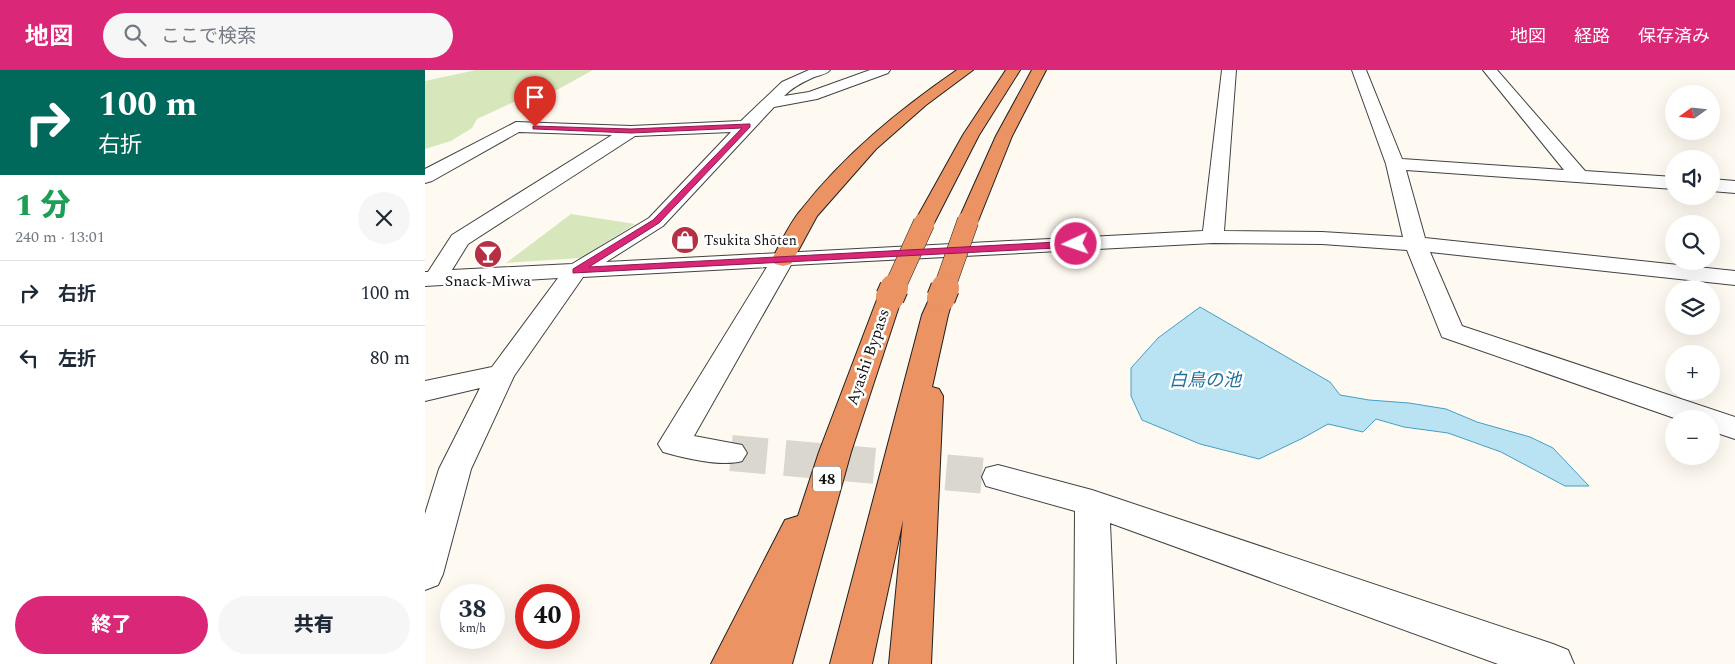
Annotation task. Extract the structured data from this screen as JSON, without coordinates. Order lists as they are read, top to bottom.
{
  "streets": {
    "highway": ["Ayashi Bypass", "48"]
  },
  "water": ["白鳥の池"],
  "places": {
    "shop": ["Tsukita Shōten"],
    "bar": ["Snack Miwa"]
  },
  "north": "left",
  "page": {
    "header": "地図",
    "search": "ここで検索",
    "nav": ["地図", "経路", "保存済み"],
    "turn": ["100 m", "右折"],
    "map_buttons": ["+", "−"],
    "heading": ["1 分", "240 m · 13:01"],
    "list": [
      {
        "name": "右折",
        "value": "100 m"
      },
      {
        "name": "左折",
        "value": "80 m"
      }
    ],
    "speed": "38 km/h",
    "limit": "40",
    "buttons": ["終了", "共有"]
  }
}
